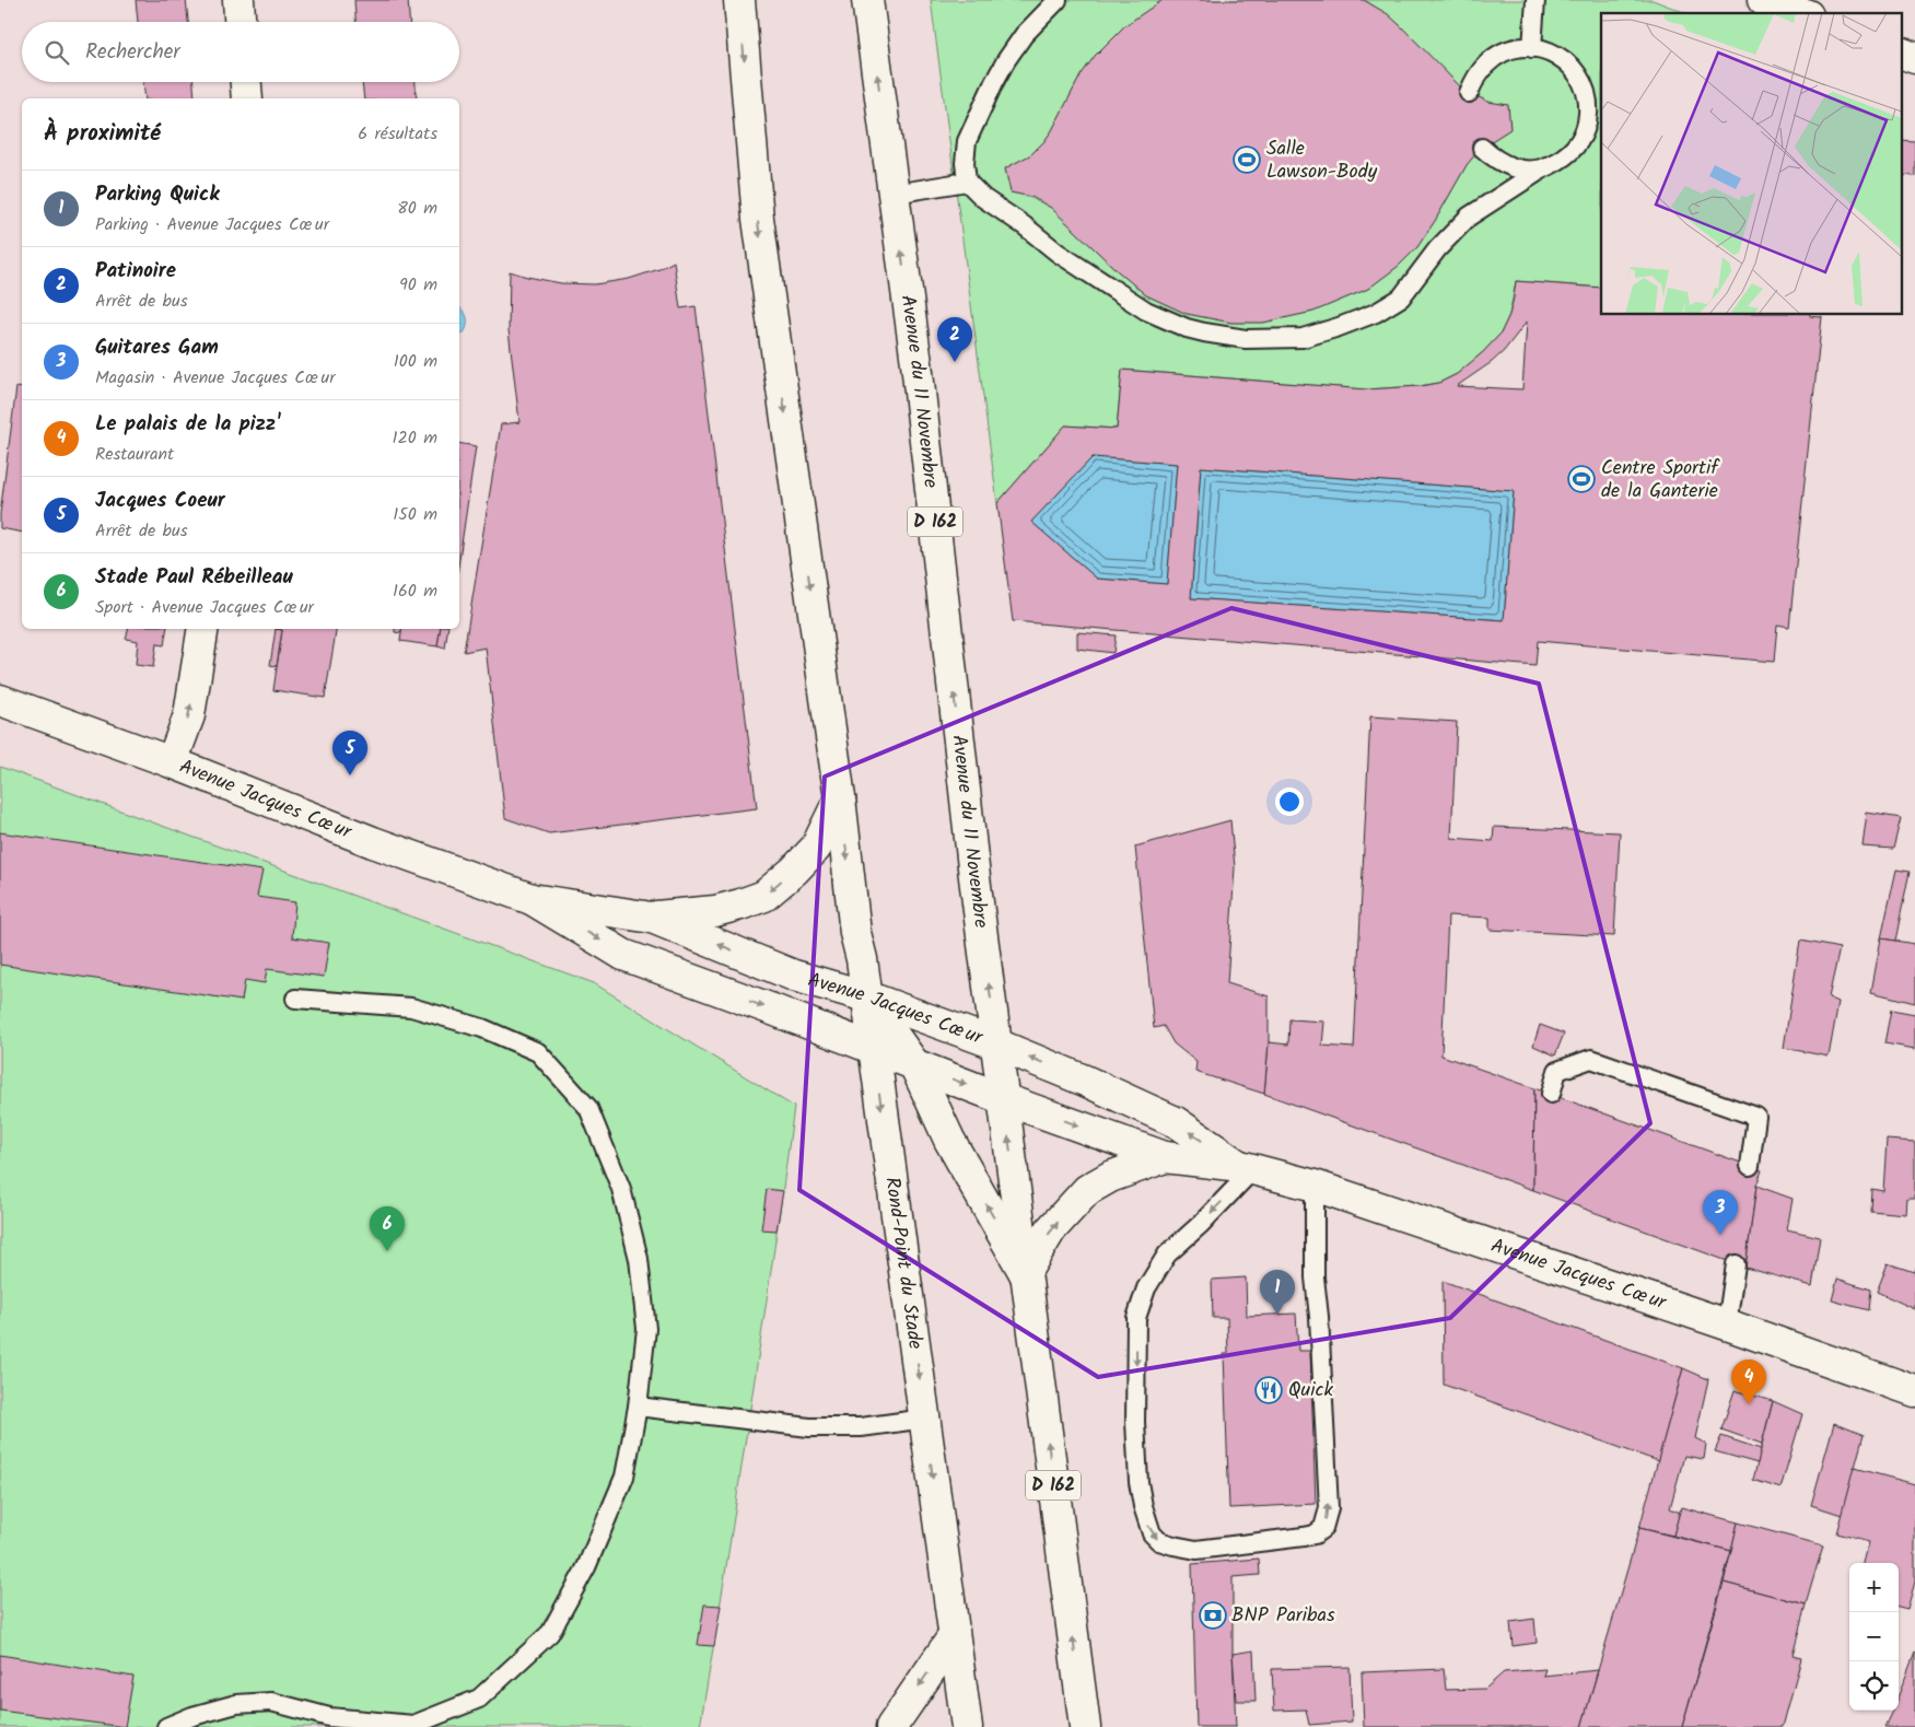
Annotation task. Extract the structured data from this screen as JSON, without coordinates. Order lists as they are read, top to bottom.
{
  "streets": {
    "main road": [
      "Avenue du 11 Novembre",
      "D 162",
      "Avenue Jacques Cœur",
      "Rond-Point du Stade"
    ]
  },
  "crossings": [
    ["Avenue du 11 Novembre", "D 162"],
    ["Avenue du 11 Novembre", "Avenue Jacques Cœur"],
    ["D 162", "Avenue Jacques Cœur"],
    ["Avenue Jacques Cœur", "Rond-Point du Stade"]
  ],
  "places": {
    "sports": ["Salle Lawson-Body", "Centre Sportif de la Ganterie"],
    "restaurant": ["Quick"],
    "bank": ["BNP Paribas"]
  },
  "page": {
    "search": "Rechercher",
    "heading": ["À proximité", "6 résultats"],
    "list": [
      {
        "mark": "1",
        "name": "Parking Quick",
        "note": "Parking · Avenue Jacques Cœur",
        "value": "80 m"
      },
      {
        "mark": "2",
        "name": "Patinoire",
        "note": "Arrêt de bus",
        "value": "90 m"
      },
      {
        "mark": "3",
        "name": "Guitares Gam",
        "note": "Magasin · Avenue Jacques Cœur",
        "value": "100 m"
      },
      {
        "mark": "4",
        "name": "Le palais de la pizz'",
        "note": "Restaurant",
        "value": "120 m"
      },
      {
        "mark": "5",
        "name": "Jacques Coeur",
        "note": "Arrêt de bus",
        "value": "150 m"
      },
      {
        "mark": "6",
        "name": "Stade Paul Rébeilleau",
        "note": "Sport · Avenue Jacques Cœur",
        "value": "160 m"
      }
    ],
    "pins": [
      "2",
      "5",
      "3",
      "6",
      "1",
      "4"
    ],
    "map_buttons": ["+", "−"]
  }
}
